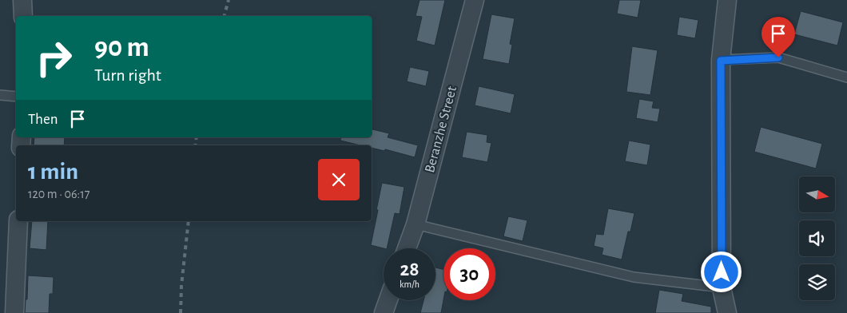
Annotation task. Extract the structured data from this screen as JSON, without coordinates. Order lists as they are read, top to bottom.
{
  "streets": {
    "street": ["Beranzhe Street"]
  },
  "north": "right",
  "page": {
    "turn": ["90 m", "Turn right"],
    "then": "Then",
    "heading": ["1 min", "120 m · 06:17"],
    "speed": "28 km/h",
    "limit": "30"
  }
}
